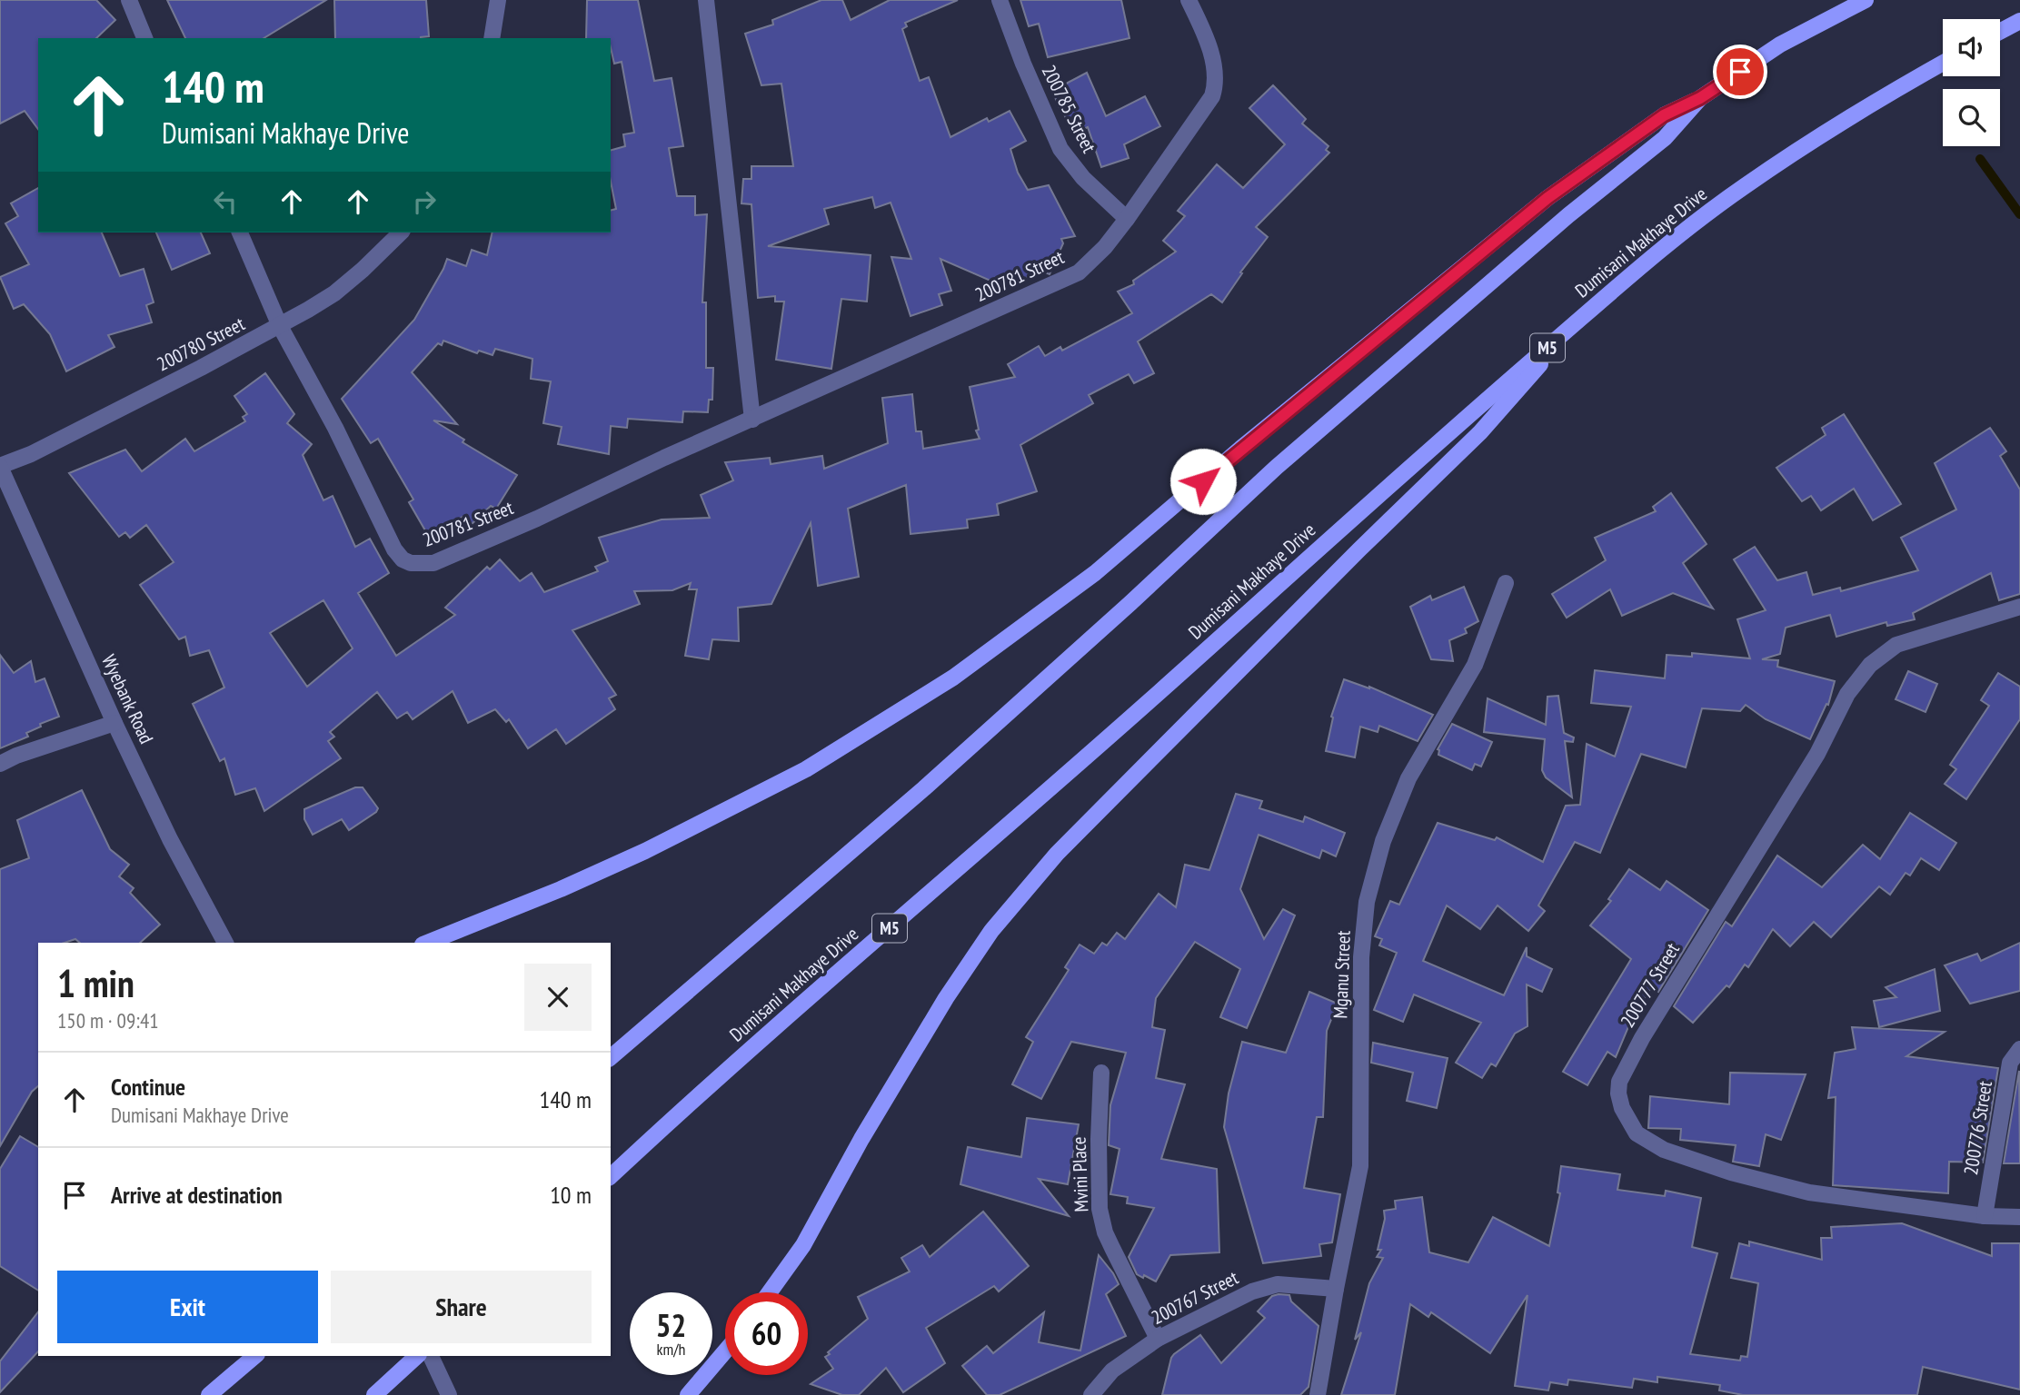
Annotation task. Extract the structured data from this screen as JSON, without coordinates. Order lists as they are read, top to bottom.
{
  "streets": {
    "main road": ["Dumisani Makhaye Drive", "M5"],
    "street": [
      "200785 Street",
      "200781 Street",
      "200780 Street",
      "Wyebank Road",
      "Mganu Street",
      "200777 Street",
      "200776 Street",
      "Mvini Place",
      "200767 Street"
    ]
  },
  "crossings": [
    ["200785 Street", "200781 Street"],
    ["200781 Street", "200780 Street"],
    ["200780 Street", "Wyebank Road"],
    ["Mganu Street", "200767 Street"],
    ["200777 Street", "200776 Street"],
    ["Mvini Place", "200767 Street"]
  ],
  "page": {
    "turn": ["140 m", "Dumisani Makhaye Drive"],
    "heading": ["1 min", "150 m · 09:41"],
    "list": [
      {
        "name": "Continue",
        "note": "Dumisani Makhaye Drive",
        "value": "140 m"
      },
      {
        "name": "Arrive at destination",
        "value": "10 m"
      }
    ],
    "buttons": ["Exit", "Share"],
    "speed": "52 km/h",
    "limit": "60"
  }
}
